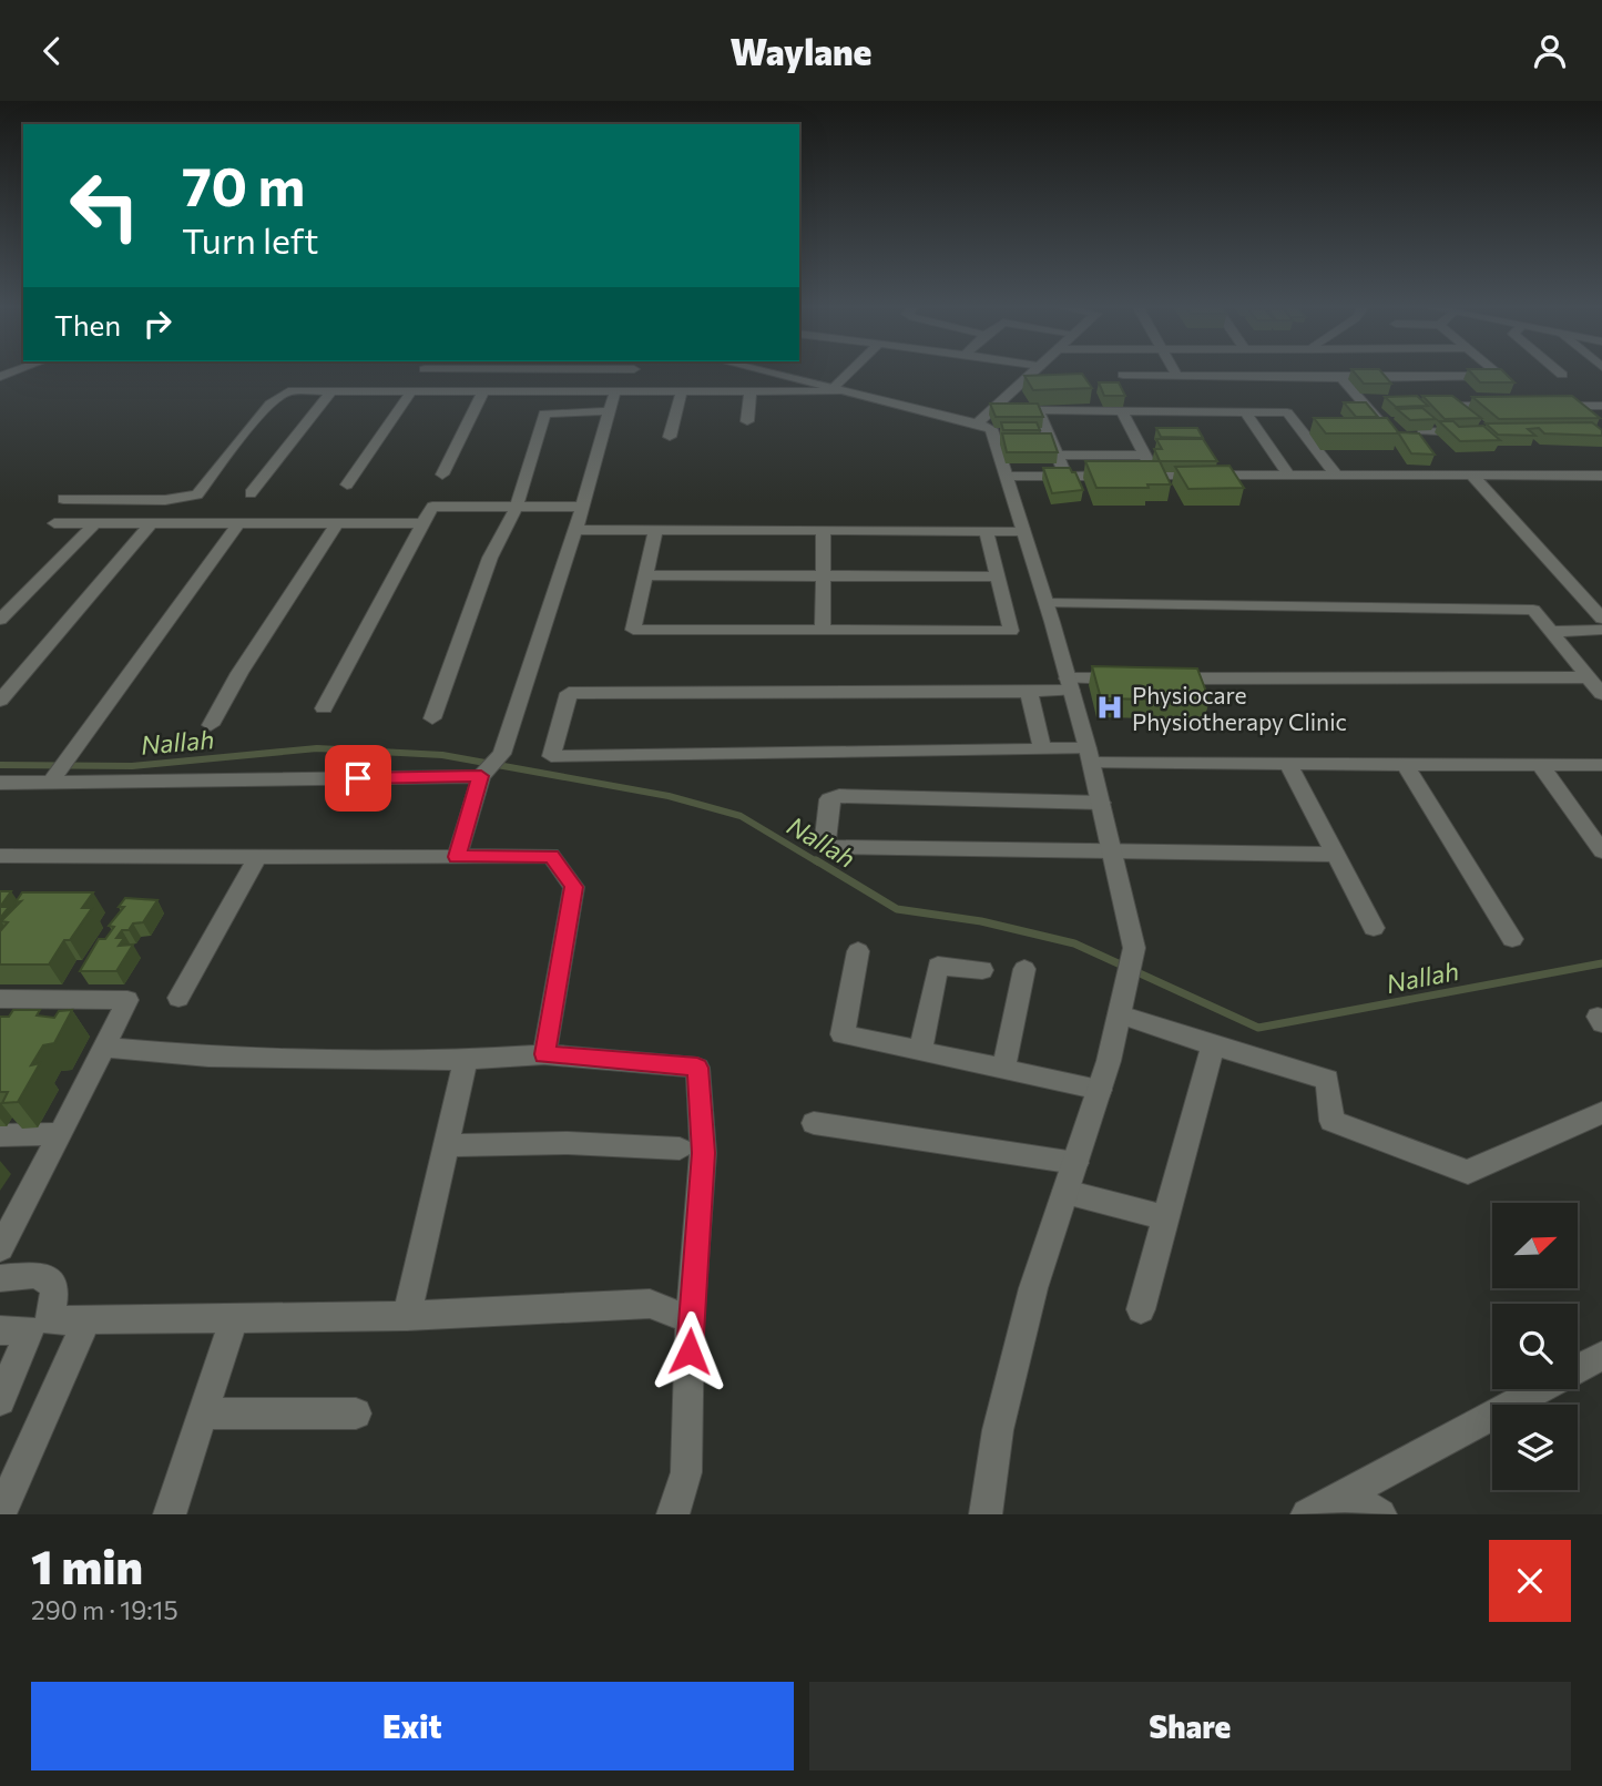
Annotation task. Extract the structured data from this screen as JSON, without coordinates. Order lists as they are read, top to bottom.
{
  "water": ["Nallah"],
  "places": {
    "hospital": ["Physiocare Physiotherapy Clinic"]
  },
  "north": "top right",
  "page": {
    "header": "Waylane",
    "turn": ["70 m", "Turn left"],
    "then": "Then",
    "heading": ["1 min", "290 m · 19:15"],
    "buttons": ["Exit", "Share"]
  }
}
